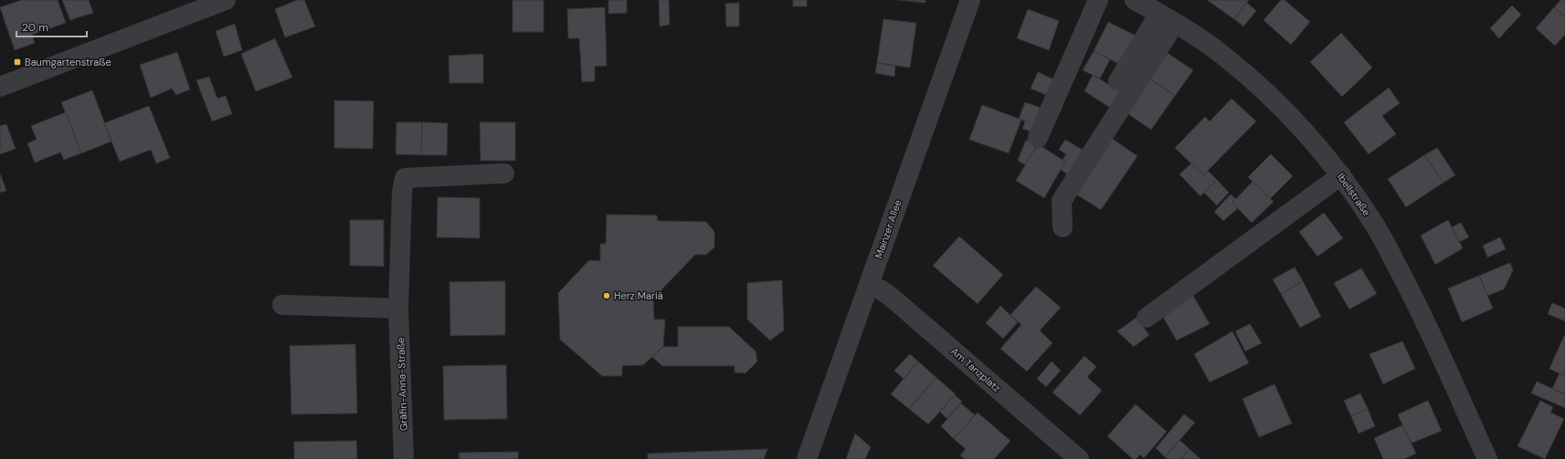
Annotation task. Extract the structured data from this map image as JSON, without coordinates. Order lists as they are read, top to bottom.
{
  "streets": {
    "street": [
      "Ibellstraße",
      "Mainzer Allee",
      "Am Tanzplatz",
      "Gräfin-Anna-Straße"
    ]
  },
  "crossings": [
    ["Mainzer Allee", "Am Tanzplatz"]
  ],
  "places": {
    "transit": ["Baumgartenstraße"],
    "other": ["Herz Mariä"]
  },
  "scale_bar": "20 m"
}
